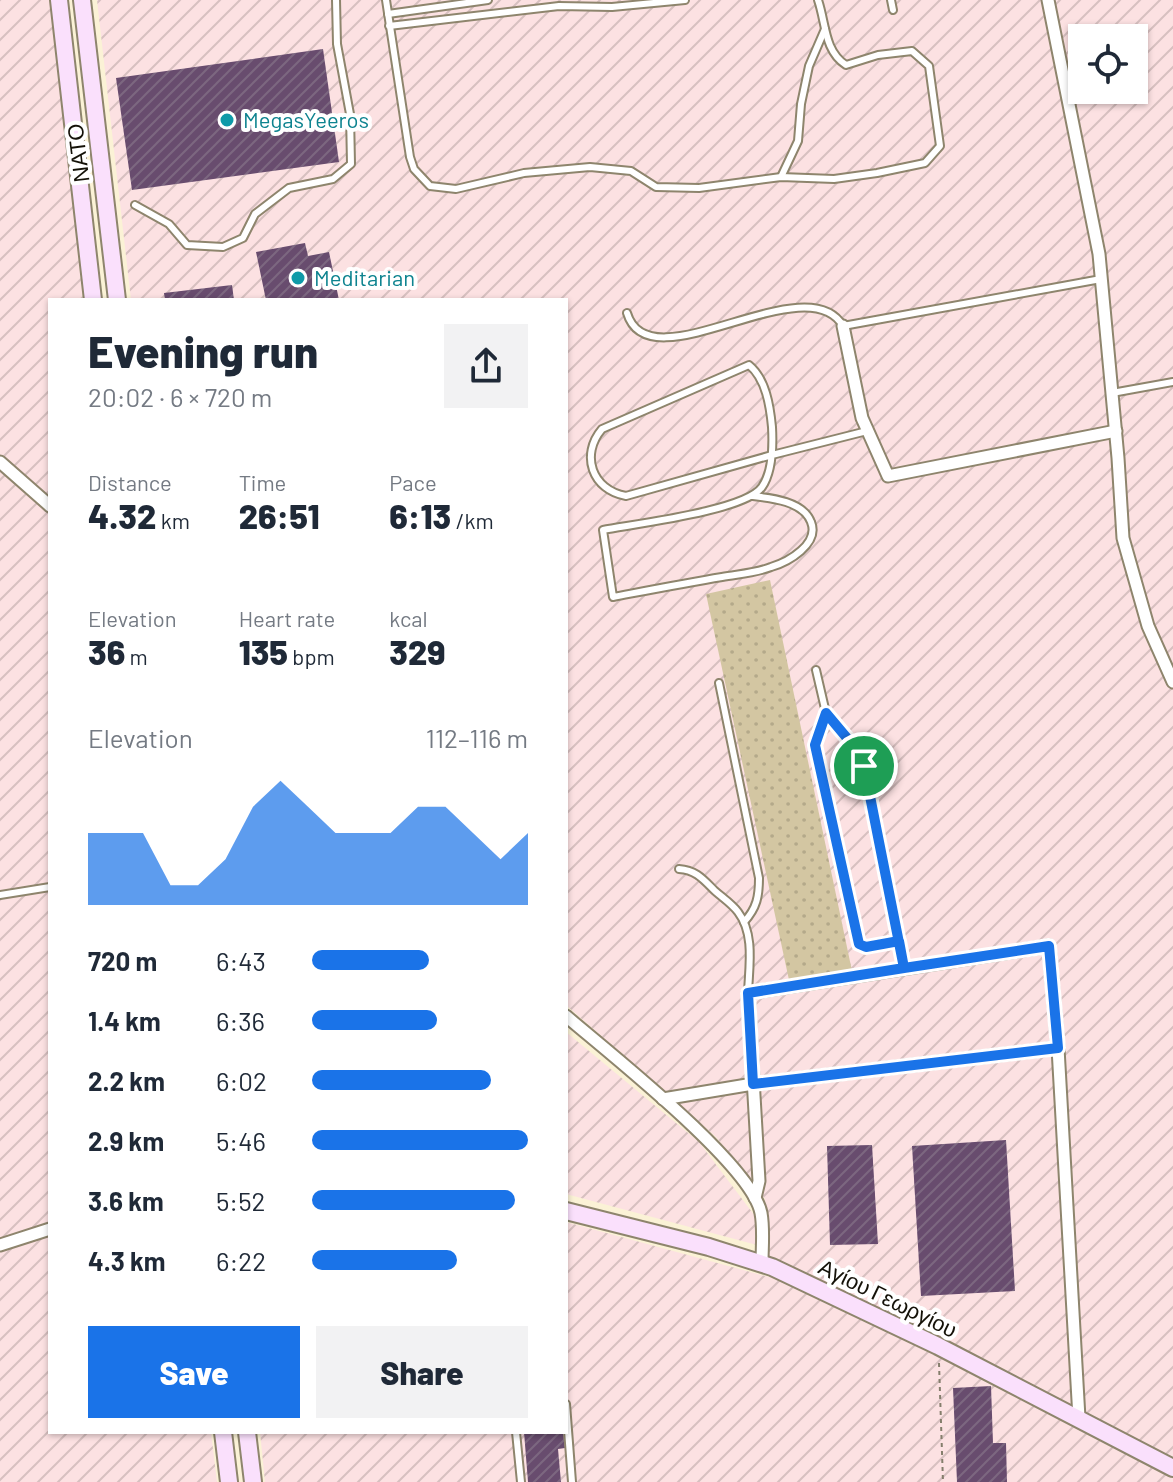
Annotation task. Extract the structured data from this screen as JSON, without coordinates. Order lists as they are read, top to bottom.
{
  "streets": {
    "main road": ["ΝΑΤΟ", "Αγίου Γεωργίου"]
  },
  "places": ["MegasYeeros", "Meditarian"],
  "page": {
    "heading": ["Evening run", "20:02 · 6 × 720 m"],
    "stats": [
      ["Distance", "4.32 km"],
      ["Time", "26:51"],
      ["Pace", "6:13 /km"],
      ["Elevation", "36 m"],
      ["Heart rate", "135 bpm"],
      ["kcal", "329"]
    ],
    "chart": ["Elevation", "112–116 m"],
    "list": [
      {
        "name": "720 m",
        "note": "6:43"
      },
      {
        "name": "1.4 km",
        "note": "6:36"
      },
      {
        "name": "2.2 km",
        "note": "6:02"
      },
      {
        "name": "2.9 km",
        "note": "5:46"
      },
      {
        "name": "3.6 km",
        "note": "5:52"
      },
      {
        "name": "4.3 km",
        "note": "6:22"
      }
    ],
    "buttons": ["Save", "Share"]
  }
}
